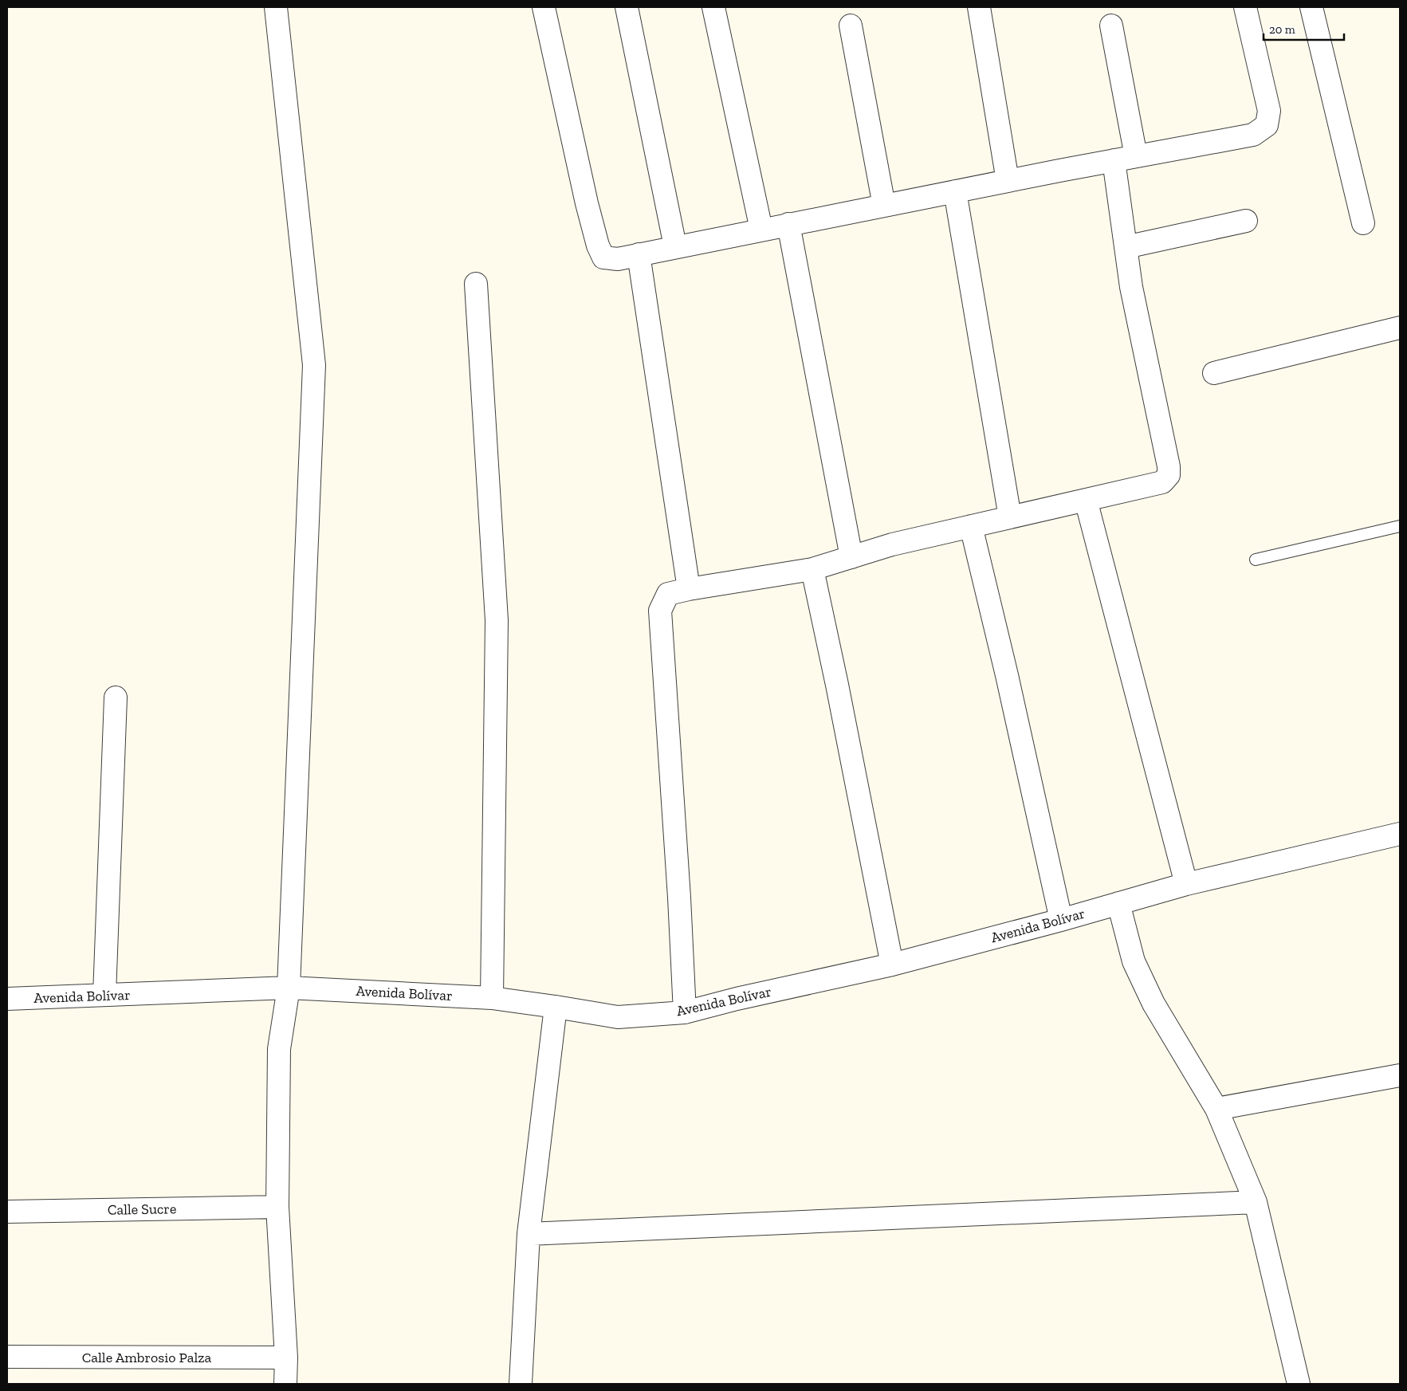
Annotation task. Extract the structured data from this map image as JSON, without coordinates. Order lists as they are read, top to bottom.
{
  "streets": {
    "street": ["Avenida Bolívar", "Calle Sucre", "Calle Ambrosio Palza"]
  },
  "scale_bar": "20 m"
}
